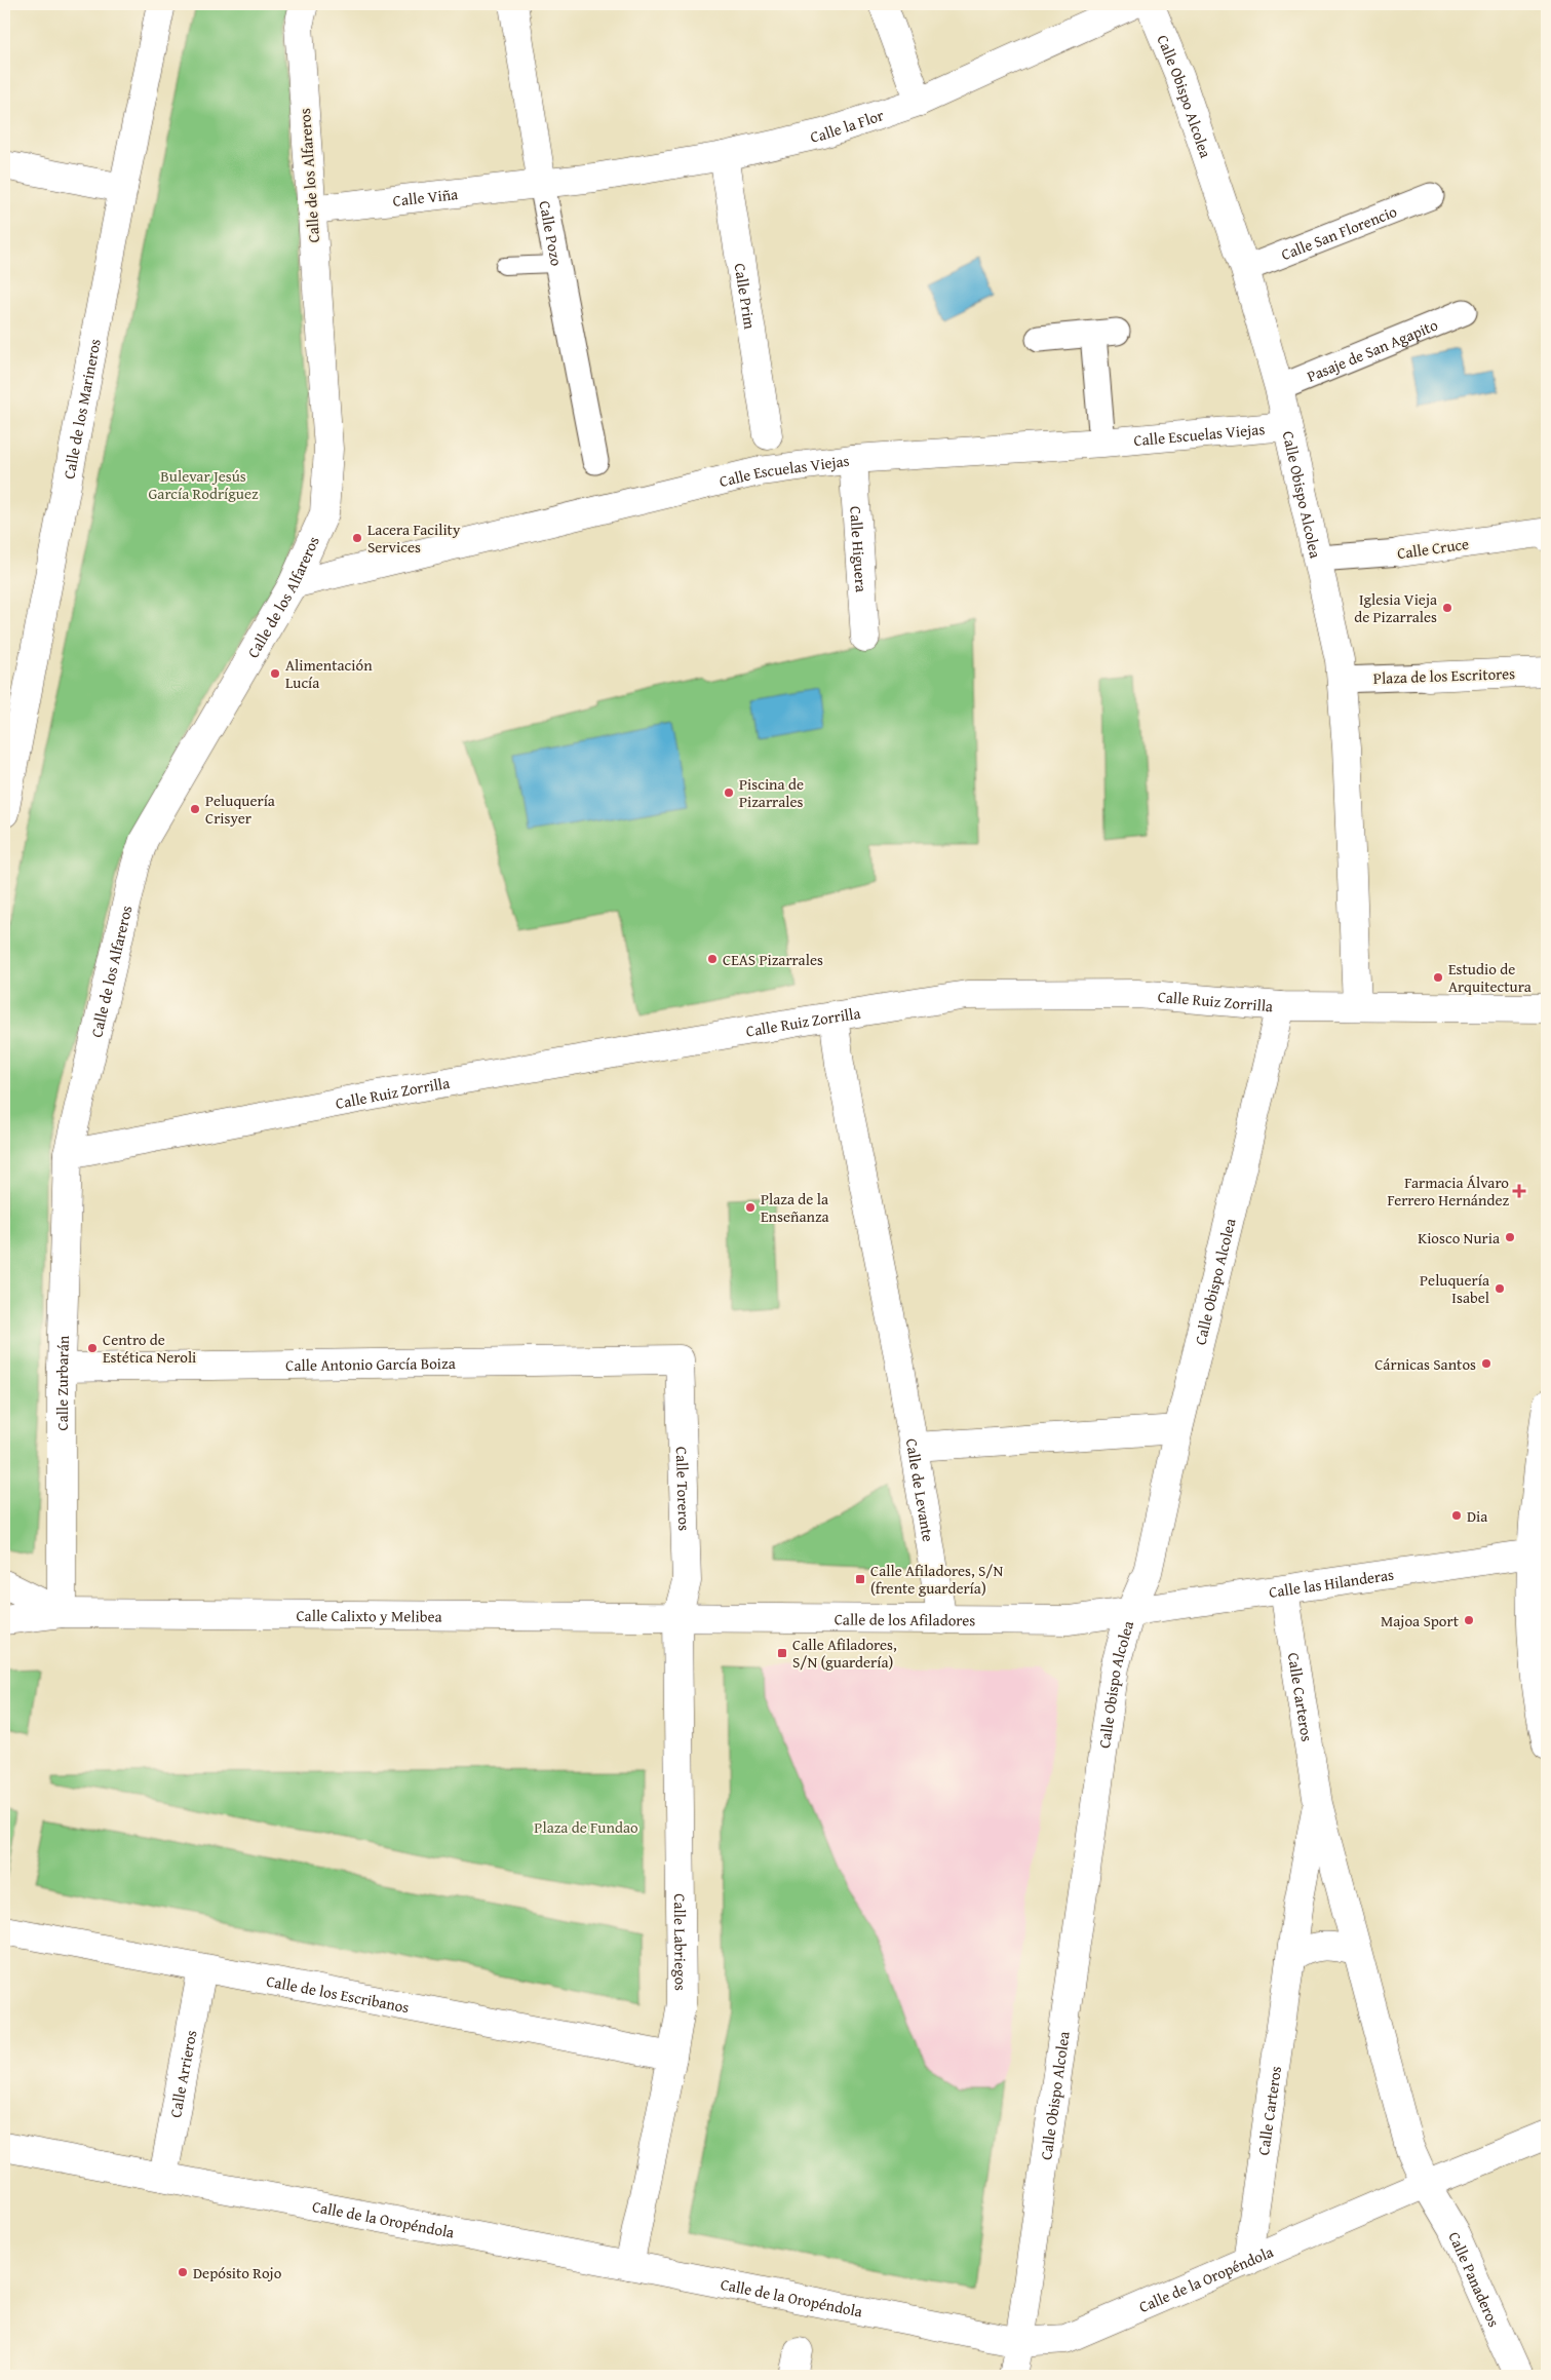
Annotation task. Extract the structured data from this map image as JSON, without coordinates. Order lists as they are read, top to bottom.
{
  "streets": {
    "main road": [
      "Calle Obispo Alcolea",
      "Calle la Flor",
      "Calle de los Alfareros",
      "Calle Viña",
      "Calle Pozo",
      "Calle Prim",
      "Calle de los Marineros",
      "Calle Escuelas Viejas",
      "Calle Higuera",
      "Calle Cruce",
      "Plaza de los Escritores",
      "Calle Ruiz Zorrilla",
      "Calle Antonio García Boiza",
      "Calle Zurbarán",
      "Calle Toreros",
      "Calle de Levante",
      "Calle las Hilanderas",
      "Calle Calixto y Melibea",
      "Calle de los Afiladores",
      "Calle Carteros",
      "Calle Labriegos",
      "Calle de los Escribanos",
      "Calle Arrieros",
      "Calle de la Oropéndola",
      "Calle Panaderos"
    ],
    "street": ["Calle San Florencio", "Pasaje de San Agapito"]
  },
  "crossings": [
    ["Calle Obispo Alcolea", "Calle San Florencio"],
    ["Calle Obispo Alcolea", "Pasaje de San Agapito"],
    ["Calle Obispo Alcolea", "Calle Escuelas Viejas"],
    ["Calle Obispo Alcolea", "Calle Cruce"],
    ["Calle Obispo Alcolea", "Plaza de los Escritores"],
    ["Calle Obispo Alcolea", "Calle Ruiz Zorrilla"],
    ["Calle Obispo Alcolea", "Calle las Hilanderas"],
    ["Calle Obispo Alcolea", "Calle de los Afiladores"],
    ["Calle Obispo Alcolea", "Calle de la Oropéndola"],
    ["Calle la Flor", "Calle Viña"],
    ["Calle la Flor", "Calle Pozo"],
    ["Calle la Flor", "Calle Prim"],
    ["Calle de los Alfareros", "Calle Viña"],
    ["Calle de los Alfareros", "Calle Escuelas Viejas"],
    ["Calle de los Alfareros", "Calle Ruiz Zorrilla"],
    ["Calle de los Alfareros", "Calle Zurbarán"],
    ["Calle Viña", "Calle Pozo"],
    ["Calle Escuelas Viejas", "Calle Higuera"],
    ["Calle Ruiz Zorrilla", "Calle Zurbarán"],
    ["Calle Ruiz Zorrilla", "Calle de Levante"],
    ["Calle Antonio García Boiza", "Calle Zurbarán"],
    ["Calle Antonio García Boiza", "Calle Toreros"],
    ["Calle Zurbarán", "Calle Calixto y Melibea"],
    ["Calle Toreros", "Calle Calixto y Melibea"],
    ["Calle Toreros", "Calle de los Afiladores"],
    ["Calle Toreros", "Calle Labriegos"],
    ["Calle de Levante", "Calle de los Afiladores"],
    ["Calle las Hilanderas", "Calle de los Afiladores"],
    ["Calle las Hilanderas", "Calle Carteros"],
    ["Calle Calixto y Melibea", "Calle de los Afiladores"],
    ["Calle Calixto y Melibea", "Calle Labriegos"],
    ["Calle de los Afiladores", "Calle Labriegos"],
    ["Calle Carteros", "Calle de la Oropéndola"],
    ["Calle Carteros", "Calle Panaderos"],
    ["Calle Labriegos", "Calle de los Escribanos"],
    ["Calle Labriegos", "Calle de la Oropéndola"],
    ["Calle de los Escribanos", "Calle Arrieros"],
    ["Calle Arrieros", "Calle de la Oropéndola"],
    ["Calle de la Oropéndola", "Calle Panaderos"]
  ],
  "parks": ["Bulevar Jesús García Rodríguez", "Plaza de Fundao"],
  "places": {
    "other": [
      "Lacera Facility Services",
      "Iglesia Vieja de Pizarrales",
      "Alimentación Lucía",
      "Piscina de Pizarrales",
      "Peluquería Crisyer",
      "CEAS Pizarrales",
      "Estudio de Arquitectura",
      "Plaza de la Enseñanza",
      "Kiosco Nuria",
      "Peluquería Isabel",
      "Centro de Estética Neroli",
      "Cárnicas Santos",
      "Dia",
      "Majoa Sport",
      "Depósito Rojo"
    ],
    "health": ["Farmacia Álvaro Ferrero Hernández"],
    "transit": ["Calle Afiladores, S/N (frente guardería)", "Calle Afiladores, S/N (guardería)"]
  }
}
